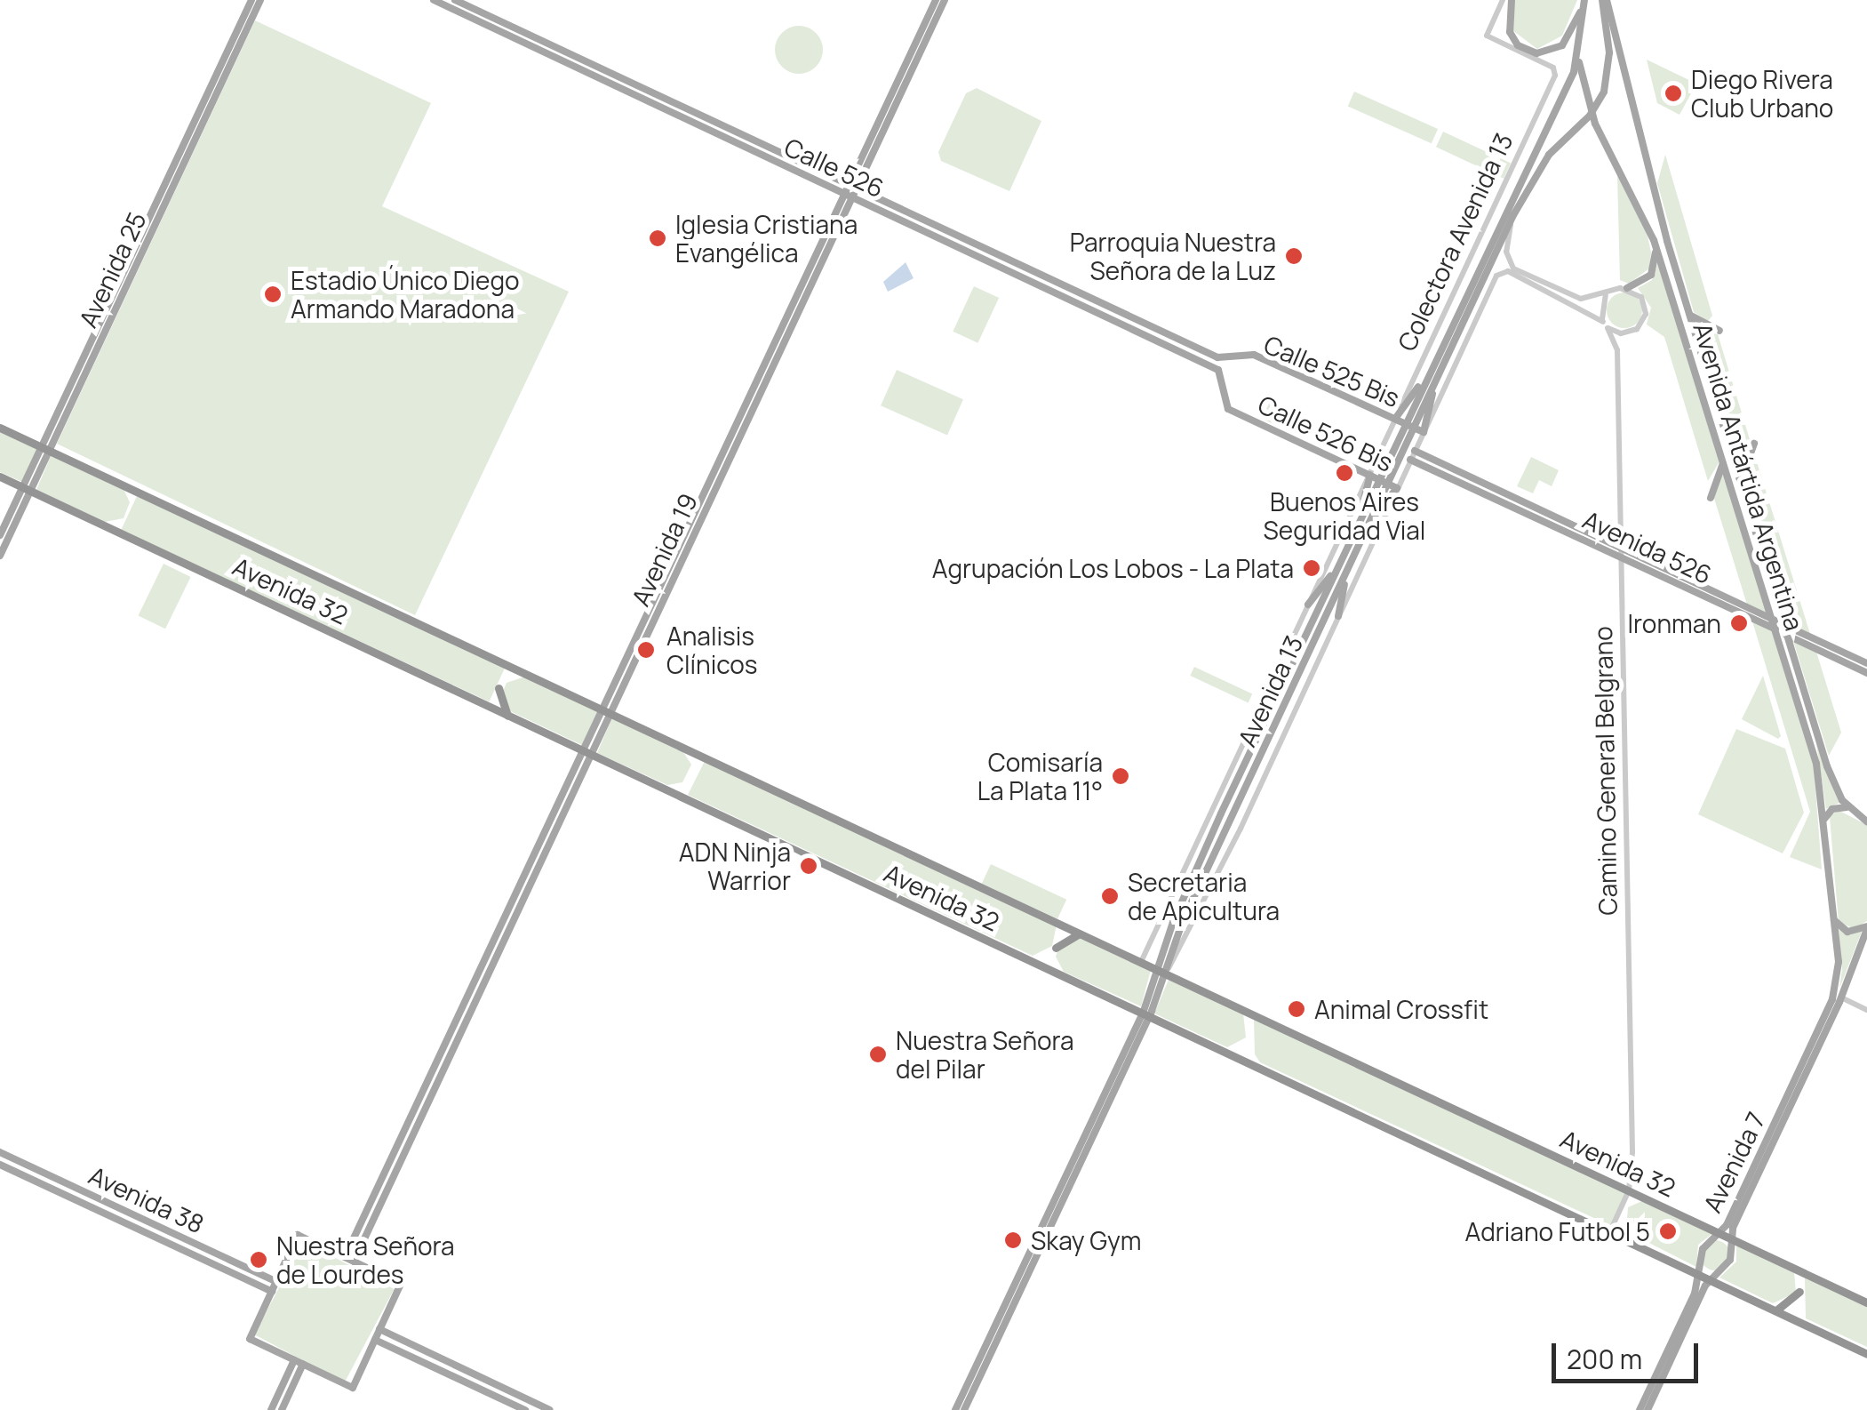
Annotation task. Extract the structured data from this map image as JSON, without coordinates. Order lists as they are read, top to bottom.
{
  "streets": {
    "highway": ["Avenida 32"],
    "main road": [
      "Calle 526",
      "Avenida 25",
      "Calle 525 Bis",
      "Calle 526 Bis",
      "Avenida Antártida Argentina",
      "Avenida 526",
      "Avenida 19",
      "Avenida 13",
      "Avenida 7",
      "Avenida 38"
    ],
    "street": ["Colectora Avenida 13", "Camino General Belgrano"]
  },
  "crossings": [
    ["Calle 526", "Calle 525 Bis"],
    ["Calle 526", "Calle 526 Bis"],
    ["Calle 526", "Avenida 19"],
    ["Colectora Avenida 13", "Calle 525 Bis"],
    ["Colectora Avenida 13", "Calle 526 Bis"],
    ["Colectora Avenida 13", "Avenida 32"],
    ["Avenida 25", "Avenida 32"],
    ["Calle 525 Bis", "Avenida 13"],
    ["Calle 526 Bis", "Avenida 13"],
    ["Avenida Antártida Argentina", "Avenida 13"],
    ["Avenida Antártida Argentina", "Avenida 7"],
    ["Avenida 526", "Camino General Belgrano"],
    ["Avenida 19", "Avenida 32"],
    ["Avenida 32", "Avenida 13"],
    ["Avenida 32", "Camino General Belgrano"],
    ["Avenida 32", "Avenida 7"]
  ],
  "places": [
    "Diego Rivera Club Urbano",
    "Iglesia Cristiana Evangélica",
    "Parroquia Nuestra Señora de la Luz",
    "Estadio Único Diego Armando Maradona",
    "Buenos Aires Seguridad Vial",
    "Agrupación Los Lobos - La Plata",
    "Ironman",
    "Analisis Clínicos",
    "Comisaría La Plata 11°",
    "ADN Ninja Warrior",
    "Secretaria de Apicultura",
    "Animal Crossfit",
    "Nuestra Señora del Pilar",
    "Adriano Futbol 5",
    "Skay Gym",
    "Nuestra Señora de Lourdes"
  ],
  "scale_bar": "200 m"
}
